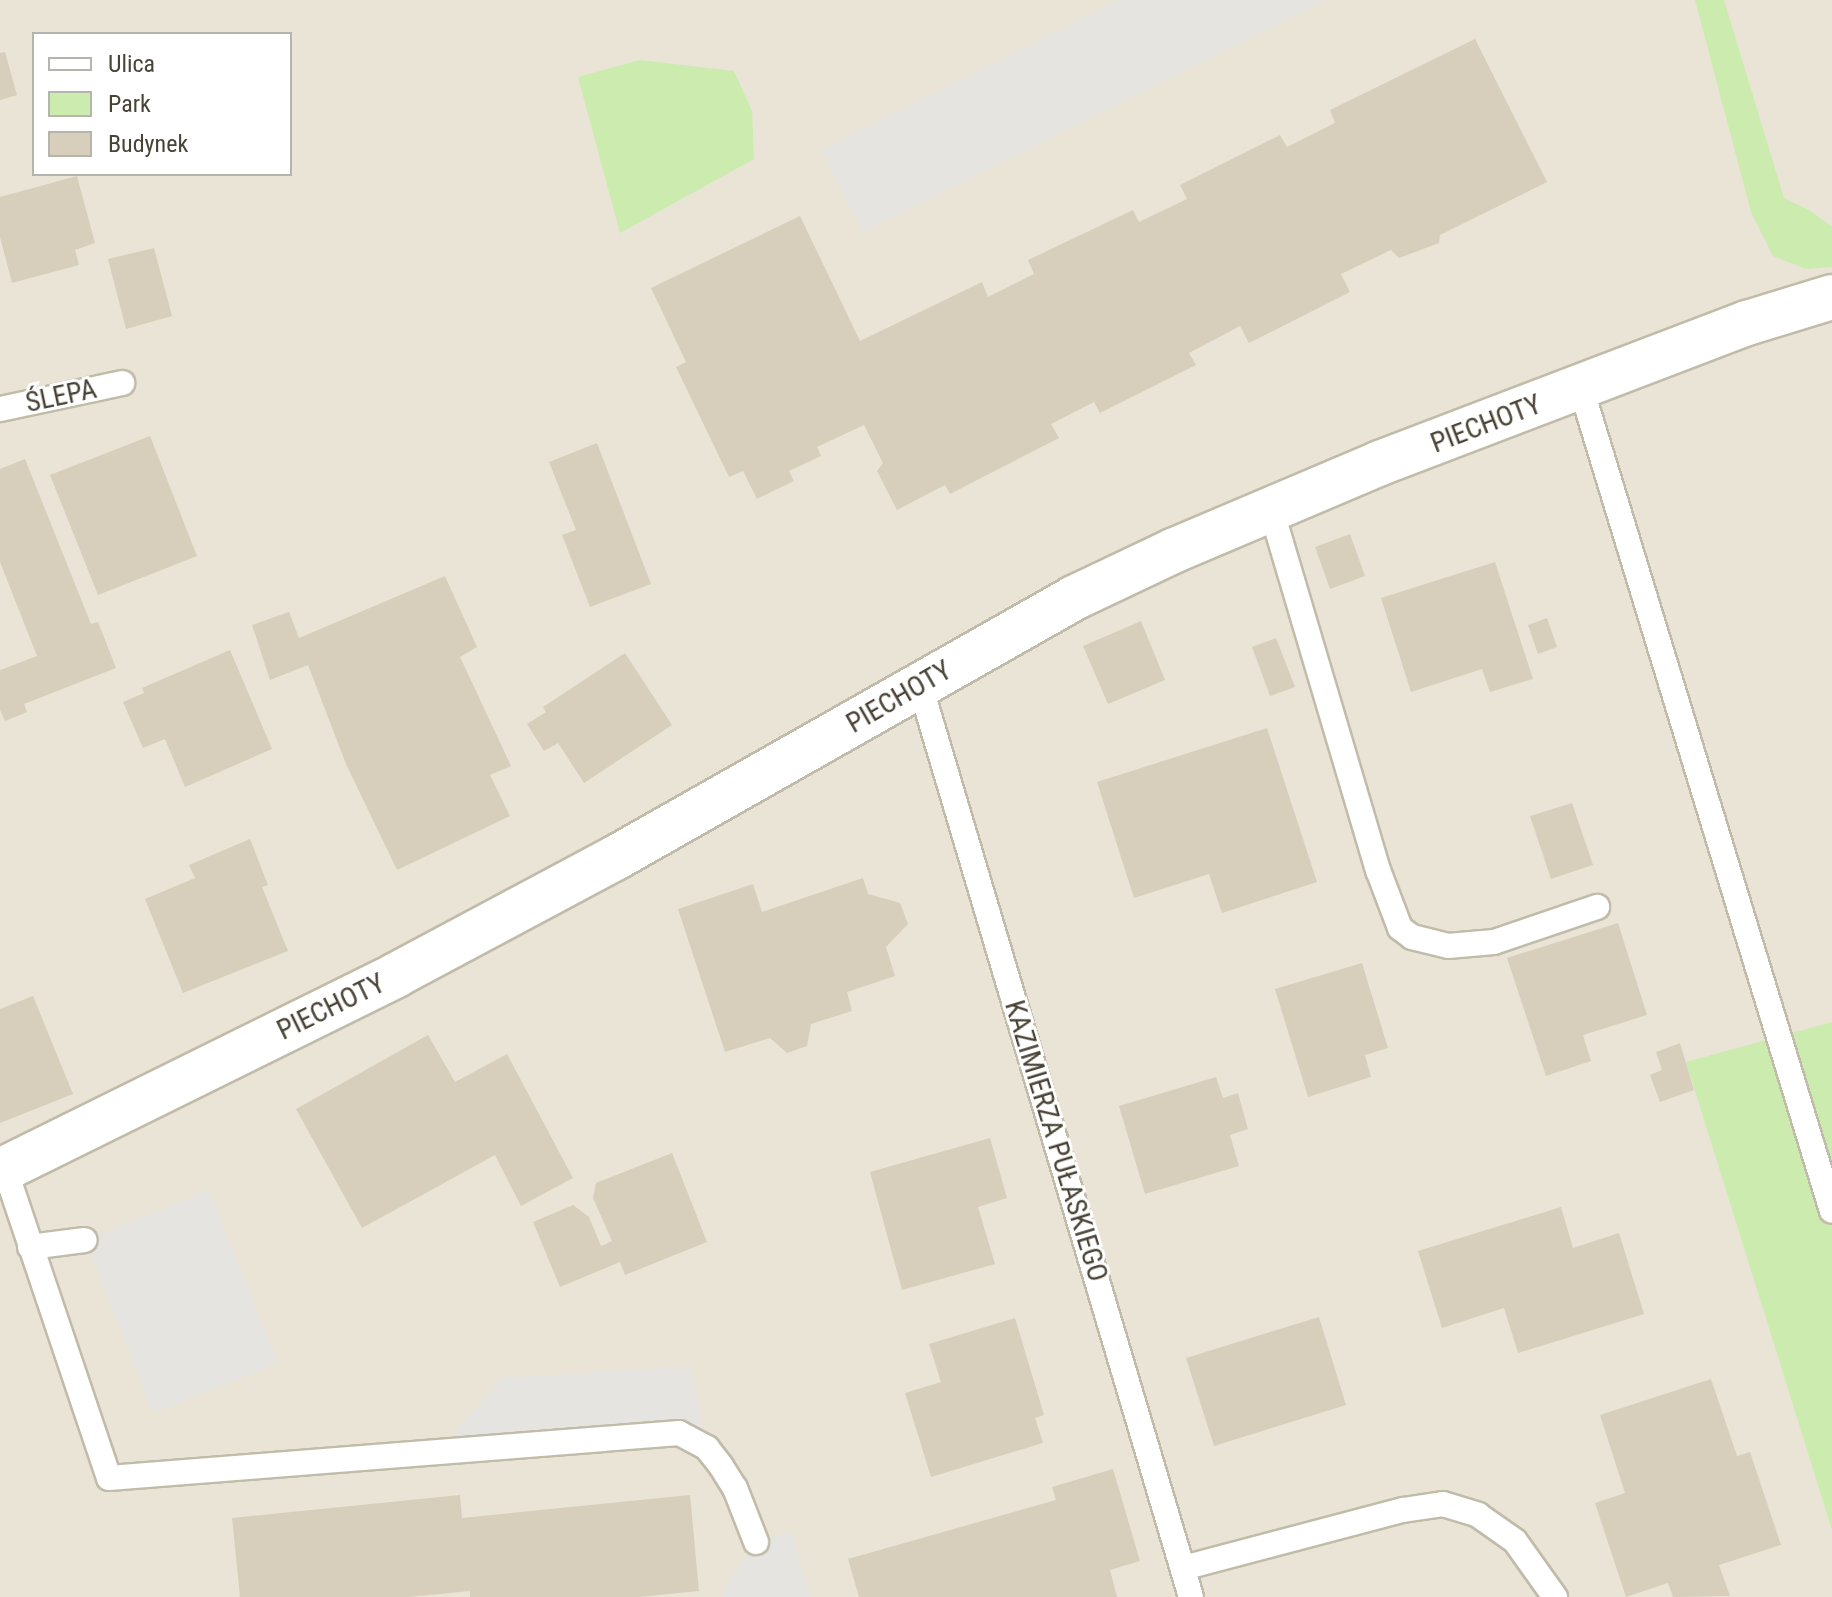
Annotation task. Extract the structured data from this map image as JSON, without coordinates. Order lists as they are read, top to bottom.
{
  "streets": {
    "street": ["PIECHOTY"],
    "lane": ["ŚLEPA", "KAZIMIERZA PUŁASKIEGO"]
  },
  "crossings": [
    ["PIECHOTY", "KAZIMIERZA PUŁASKIEGO"]
  ],
  "legend": ["Ulica", "Park", "Budynek"]
}
